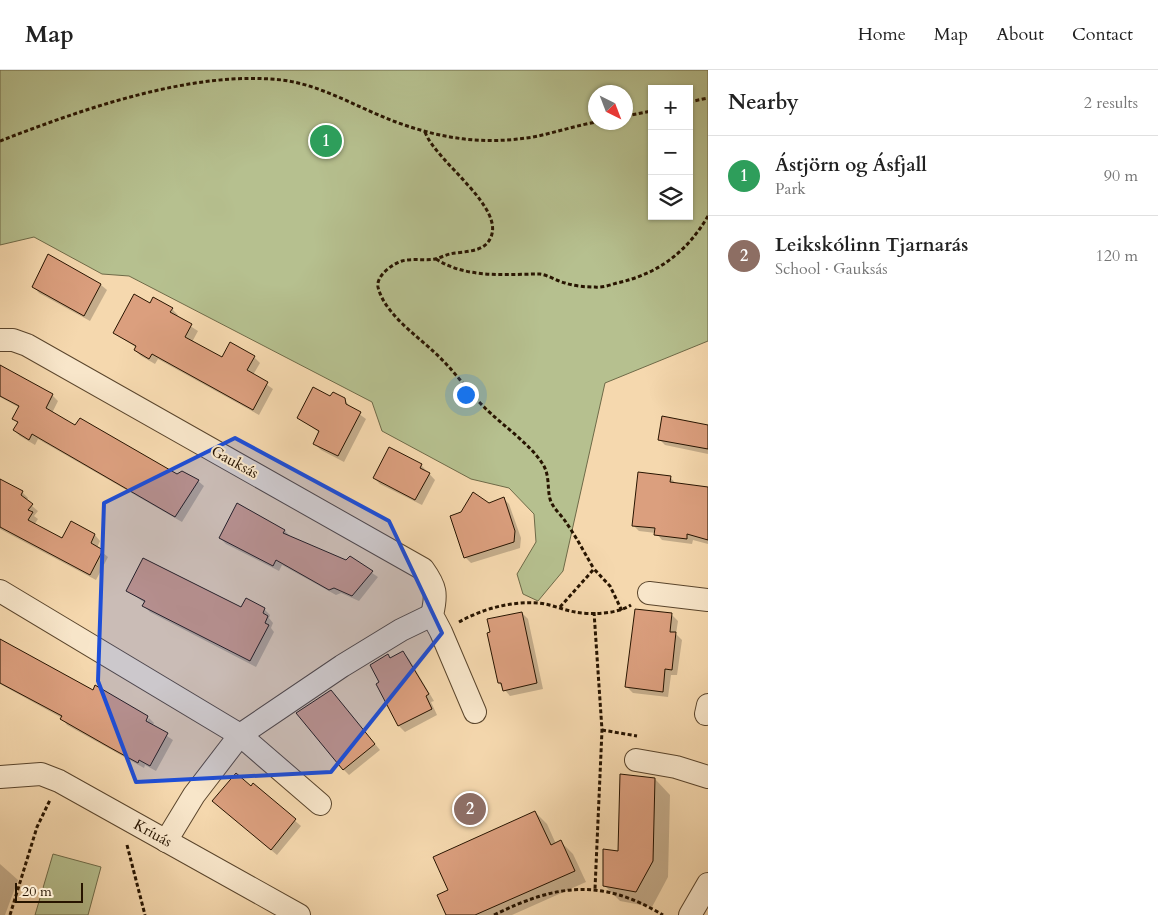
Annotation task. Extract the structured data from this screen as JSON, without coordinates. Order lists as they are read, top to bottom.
{
  "streets": {
    "street": ["Gauksás", "Kríuás"]
  },
  "scale_bar": "20 m",
  "north": "bottom right",
  "page": {
    "header": "Map",
    "nav": [
      "Home",
      "Map",
      "About",
      "Contact"
    ],
    "heading": ["Nearby", "2 results"],
    "map_buttons": ["+", "−"],
    "pins": ["1", "2"],
    "list": [
      {
        "mark": "1",
        "name": "Ástjörn og Ásfjall",
        "note": "Park",
        "value": "90 m"
      },
      {
        "mark": "2",
        "name": "Leikskólinn Tjarnarás",
        "note": "School · Gauksás",
        "value": "120 m"
      }
    ],
    "scale": "20 m"
  }
}
